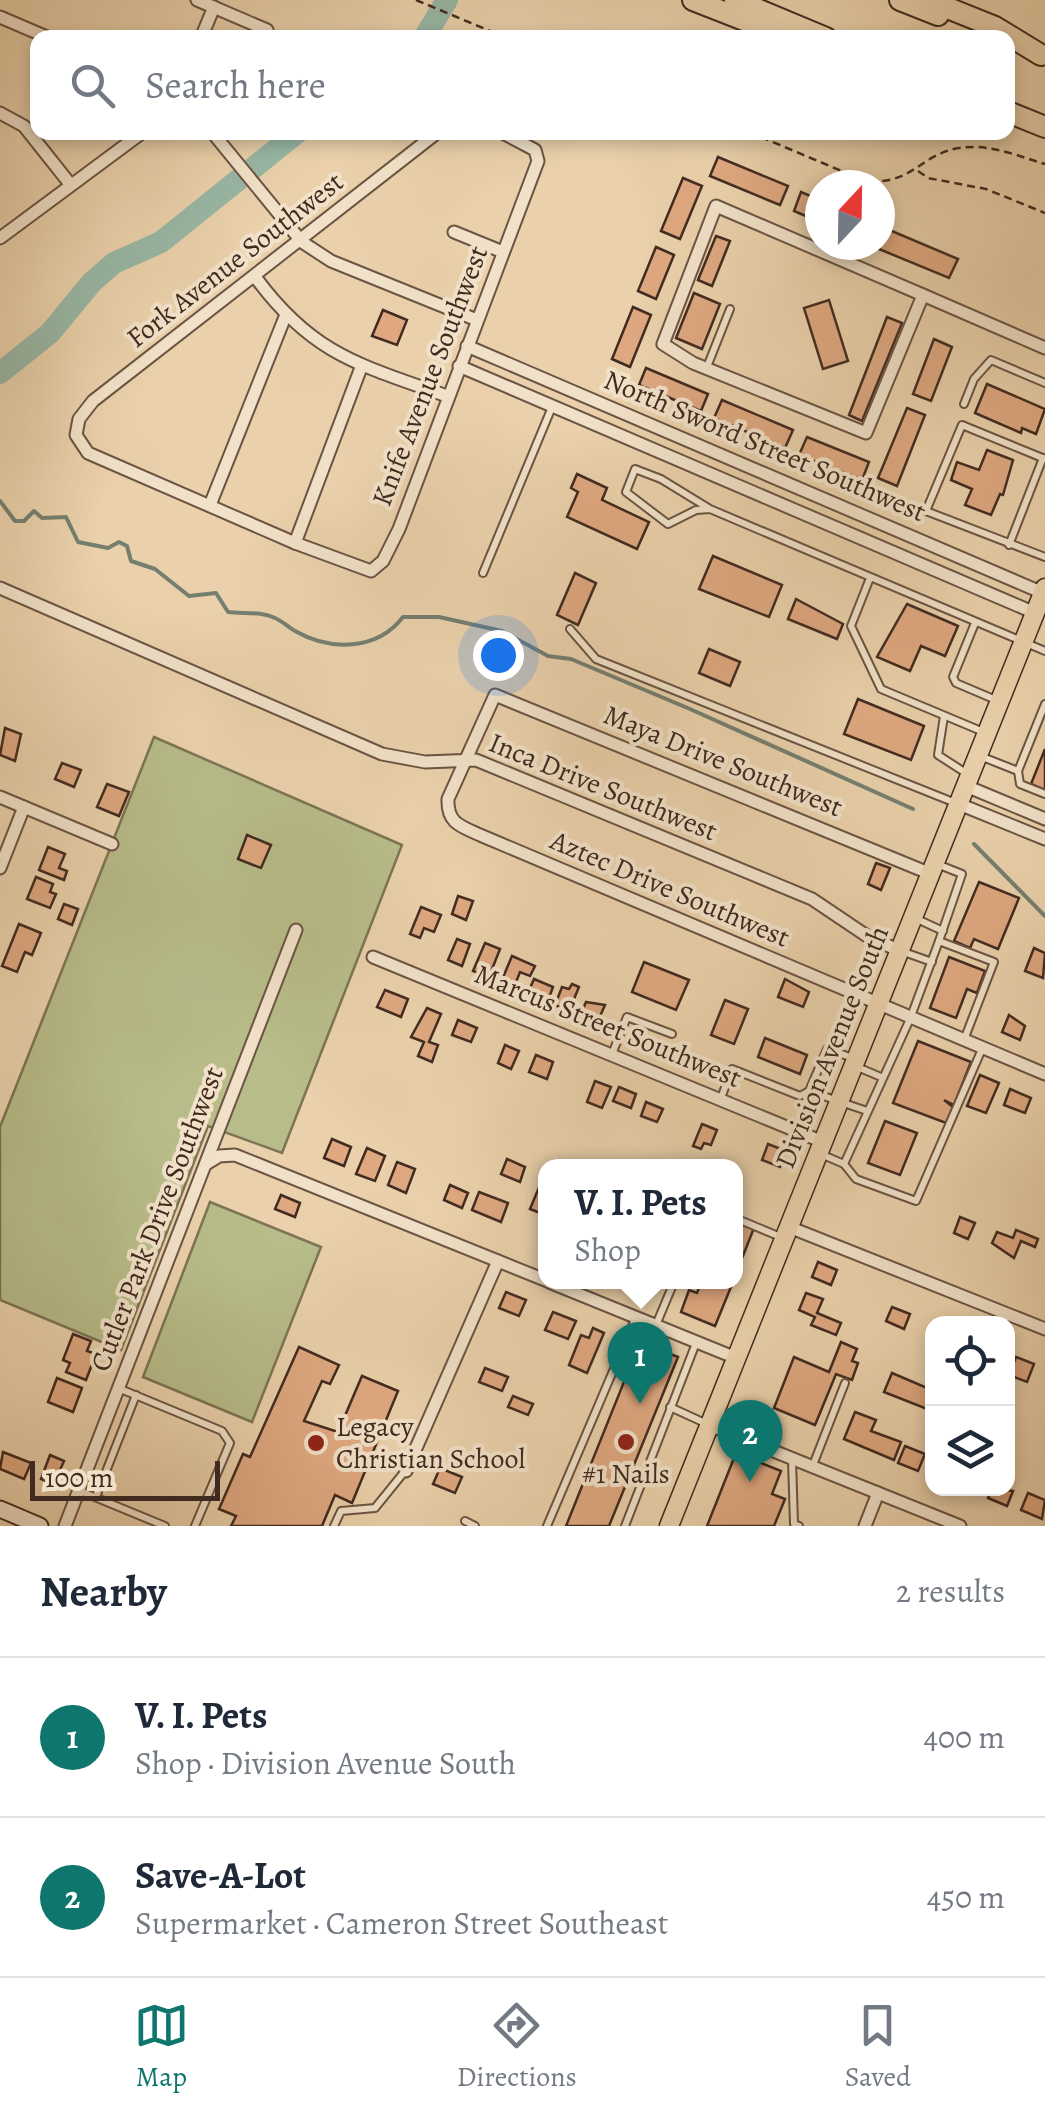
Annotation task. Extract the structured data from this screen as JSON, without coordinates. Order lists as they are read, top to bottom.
{
  "streets": {
    "main road": ["Division Avenue South"],
    "street": [
      "Fork Avenue Southwest",
      "Knife Avenue Southwest",
      "North Sword Street Southwest",
      "Maya Drive Southwest",
      "Inca Drive Southwest",
      "Aztec Drive Southwest",
      "Marcus Street Southwest",
      "Cutler Park Drive Southwest"
    ]
  },
  "crossings": [
    ["Knife Avenue Southwest", "North Sword Street Southwest"],
    ["North Sword Street Southwest", "Division Avenue South"],
    ["Maya Drive Southwest", "Inca Drive Southwest"],
    ["Maya Drive Southwest", "Aztec Drive Southwest"],
    ["Maya Drive Southwest", "Division Avenue South"],
    ["Inca Drive Southwest", "Aztec Drive Southwest"],
    ["Inca Drive Southwest", "Division Avenue South"],
    ["Aztec Drive Southwest", "Division Avenue South"],
    ["Marcus Street Southwest", "Division Avenue South"]
  ],
  "places": ["#1 Nails", "Legacy Christian School"],
  "scale_bar": "100 m",
  "north": "top",
  "page": {
    "search": "Search here",
    "popup": ["V. I. Pets", "Shop"],
    "pins": ["1", "2"],
    "scale": "100 m",
    "heading": ["Nearby", "2 results"],
    "list": [
      {
        "mark": "1",
        "name": "V. I. Pets",
        "note": "Shop · Division Avenue South",
        "value": "400 m"
      },
      {
        "mark": "2",
        "name": "Save-A-Lot",
        "note": "Supermarket · Cameron Street Southeast",
        "value": "450 m"
      }
    ],
    "nav": ["Map", "Directions", "Saved"]
  }
}
